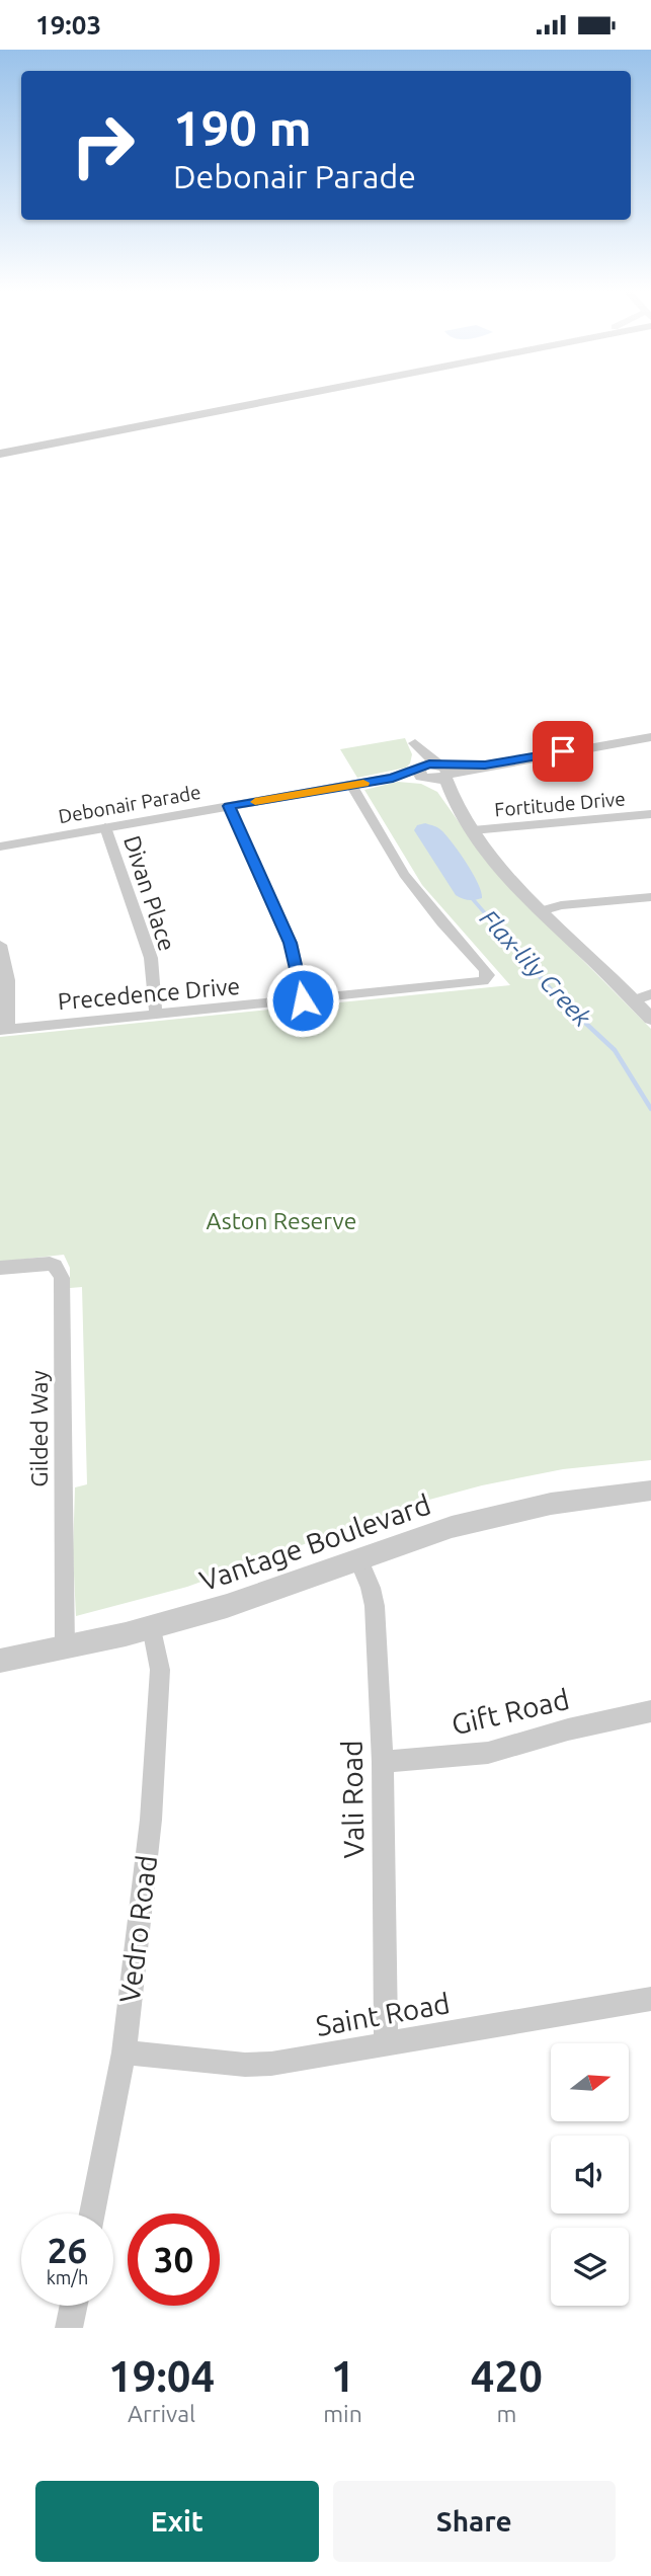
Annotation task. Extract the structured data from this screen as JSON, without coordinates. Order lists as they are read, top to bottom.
{
  "streets": {
    "street": [
      "Debonair Parade",
      "Fortitude Drive",
      "Divan Place",
      "Precedence Drive",
      "Gilded Way",
      "Vantage Boulevard",
      "Gift Road",
      "Vali Road",
      "Vedro Road",
      "Saint Road"
    ]
  },
  "crossings": [
    ["Debonair Parade", "Divan Place"],
    ["Debonair Parade", "Precedence Drive"],
    ["Divan Place", "Precedence Drive"],
    ["Gilded Way", "Vantage Boulevard"],
    ["Vantage Boulevard", "Vali Road"],
    ["Vantage Boulevard", "Vedro Road"],
    ["Gift Road", "Vali Road"],
    ["Vali Road", "Saint Road"],
    ["Vedro Road", "Saint Road"]
  ],
  "water": ["Flax-lily Creek"],
  "parks": ["Aston Reserve"],
  "north": "right",
  "page": {
    "status": "19:03",
    "turn": ["190 m", "Debonair Parade"],
    "speed": "26 km/h",
    "limit": "30",
    "eta": [
      "19:04",
      "Arrival",
      "1",
      "min",
      "420",
      "m"
    ],
    "buttons": ["Exit", "Share"]
  }
}
